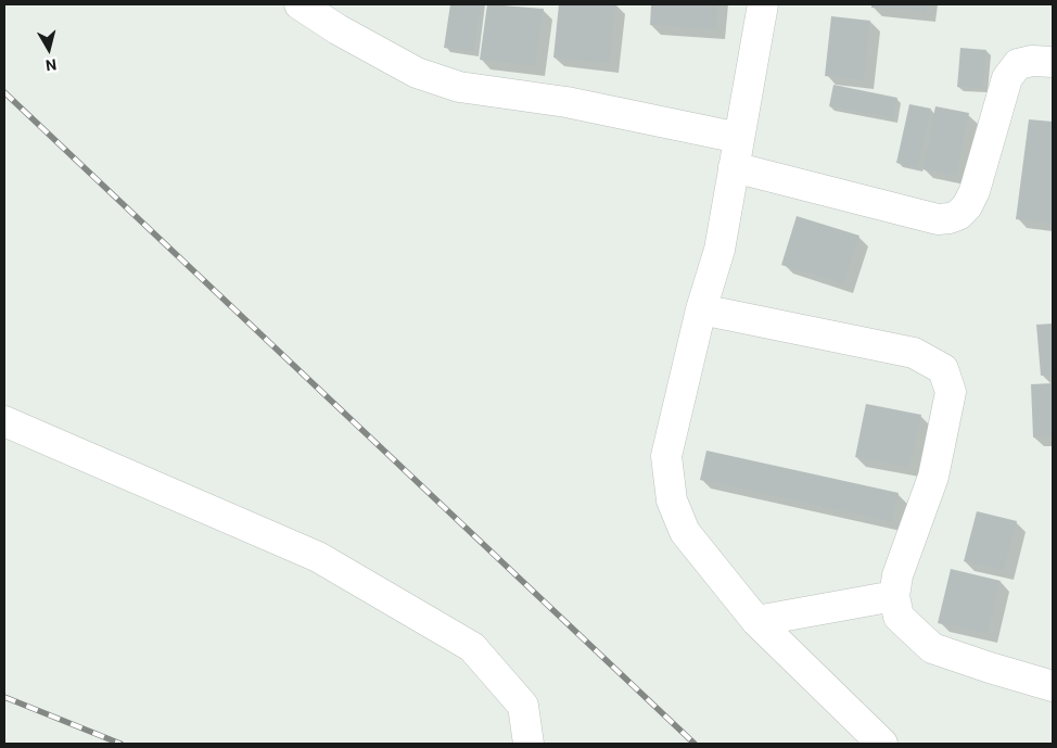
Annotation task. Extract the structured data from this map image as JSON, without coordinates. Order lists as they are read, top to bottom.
{
  "north": "bottom"
}
